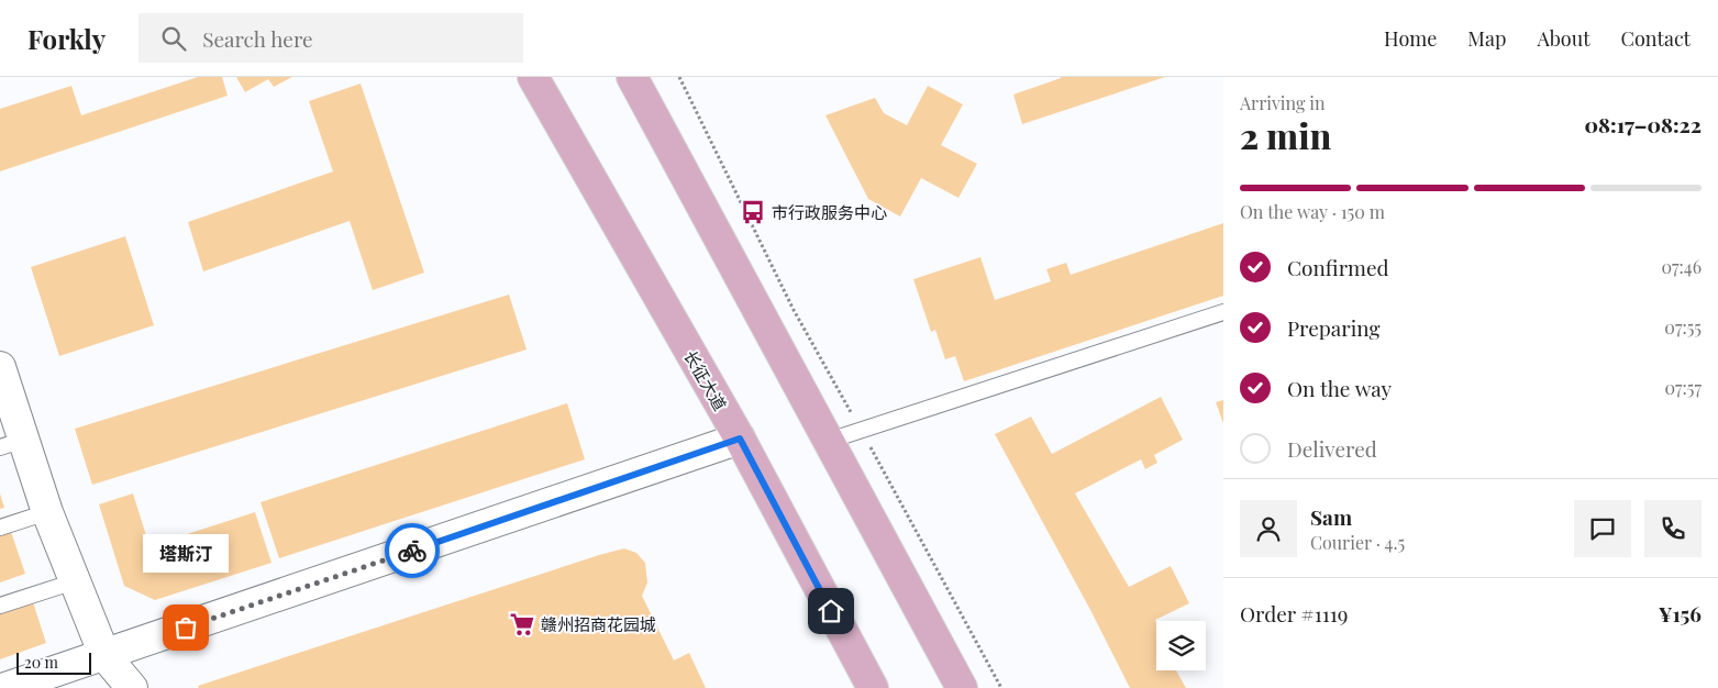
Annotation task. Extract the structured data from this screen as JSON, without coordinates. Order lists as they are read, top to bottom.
{
  "streets": {
    "main road": ["长征大道"]
  },
  "places": {
    "bus stop": ["市行政服务中心"],
    "supermarket": ["赣州招商花园城"],
    "other": ["塔斯汀"]
  },
  "scale_bar": "20 m",
  "page": {
    "header": "Forkly",
    "search": "Search here",
    "nav": [
      "Home",
      "Map",
      "About",
      "Contact"
    ],
    "heading": ["2 min", "Arriving in", "08:17–08:22"],
    "panel": [
      "Sam",
      "Courier · 4.5",
      "Order #1119",
      "¥156"
    ],
    "bar": "On the way · 150 m",
    "list": [
      ["Confirmed", "07:46"],
      ["Preparing", "07:55"],
      ["On the way", "07:57"],
      "Delivered"
    ],
    "bubble": "塔斯汀",
    "scale": "20 m"
  }
}
